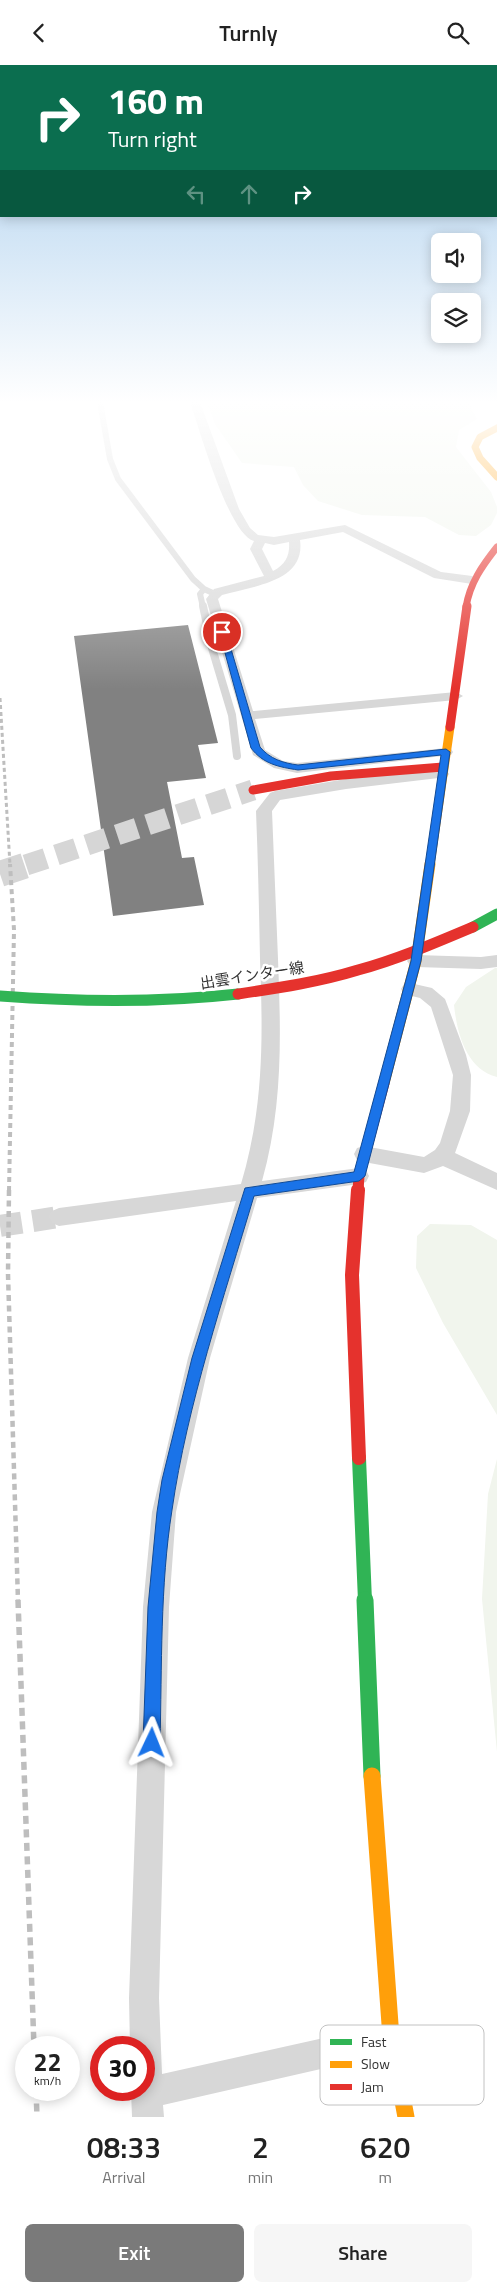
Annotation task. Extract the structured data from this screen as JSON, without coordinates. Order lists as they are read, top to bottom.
{
  "streets": {
    "street": ["出雲インター線"]
  },
  "legend": ["Fast", "Slow", "Jam"],
  "page": {
    "header": "Turnly",
    "turn": ["160 m", "Turn right"],
    "speed": "22 km/h",
    "limit": "30",
    "eta": [
      "08:33",
      "Arrival",
      "2",
      "min",
      "620",
      "m"
    ],
    "buttons": ["Exit", "Share"]
  }
}
